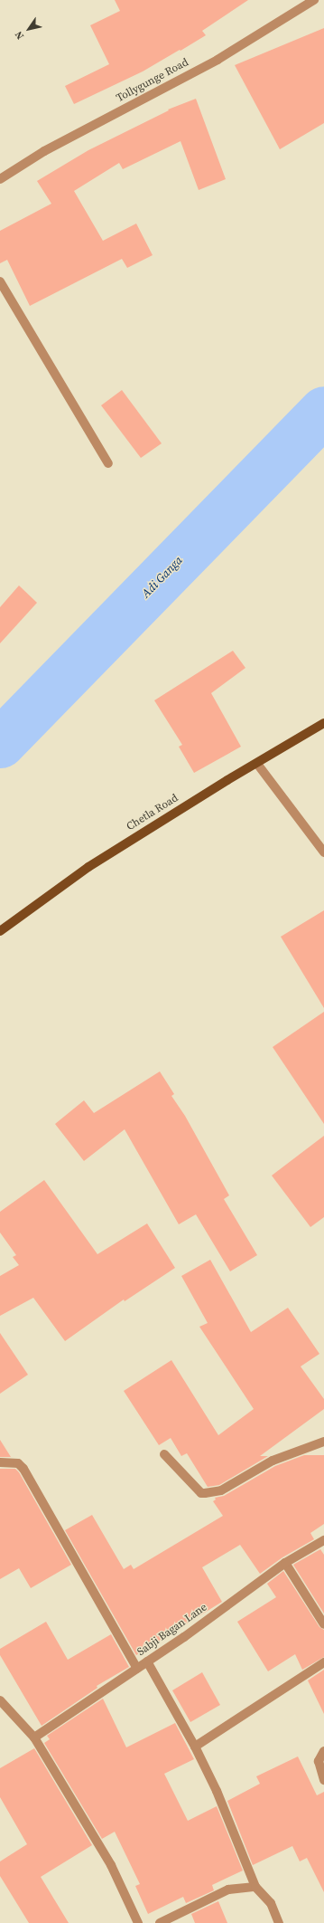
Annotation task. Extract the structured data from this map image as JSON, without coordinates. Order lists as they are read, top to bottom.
{
  "streets": {
    "main road": ["Chetla Road"],
    "street": ["Tollygunge Road", "Sabji Bagan Lane"]
  },
  "water": ["Adi Ganga"],
  "north": "bottom left"
}
